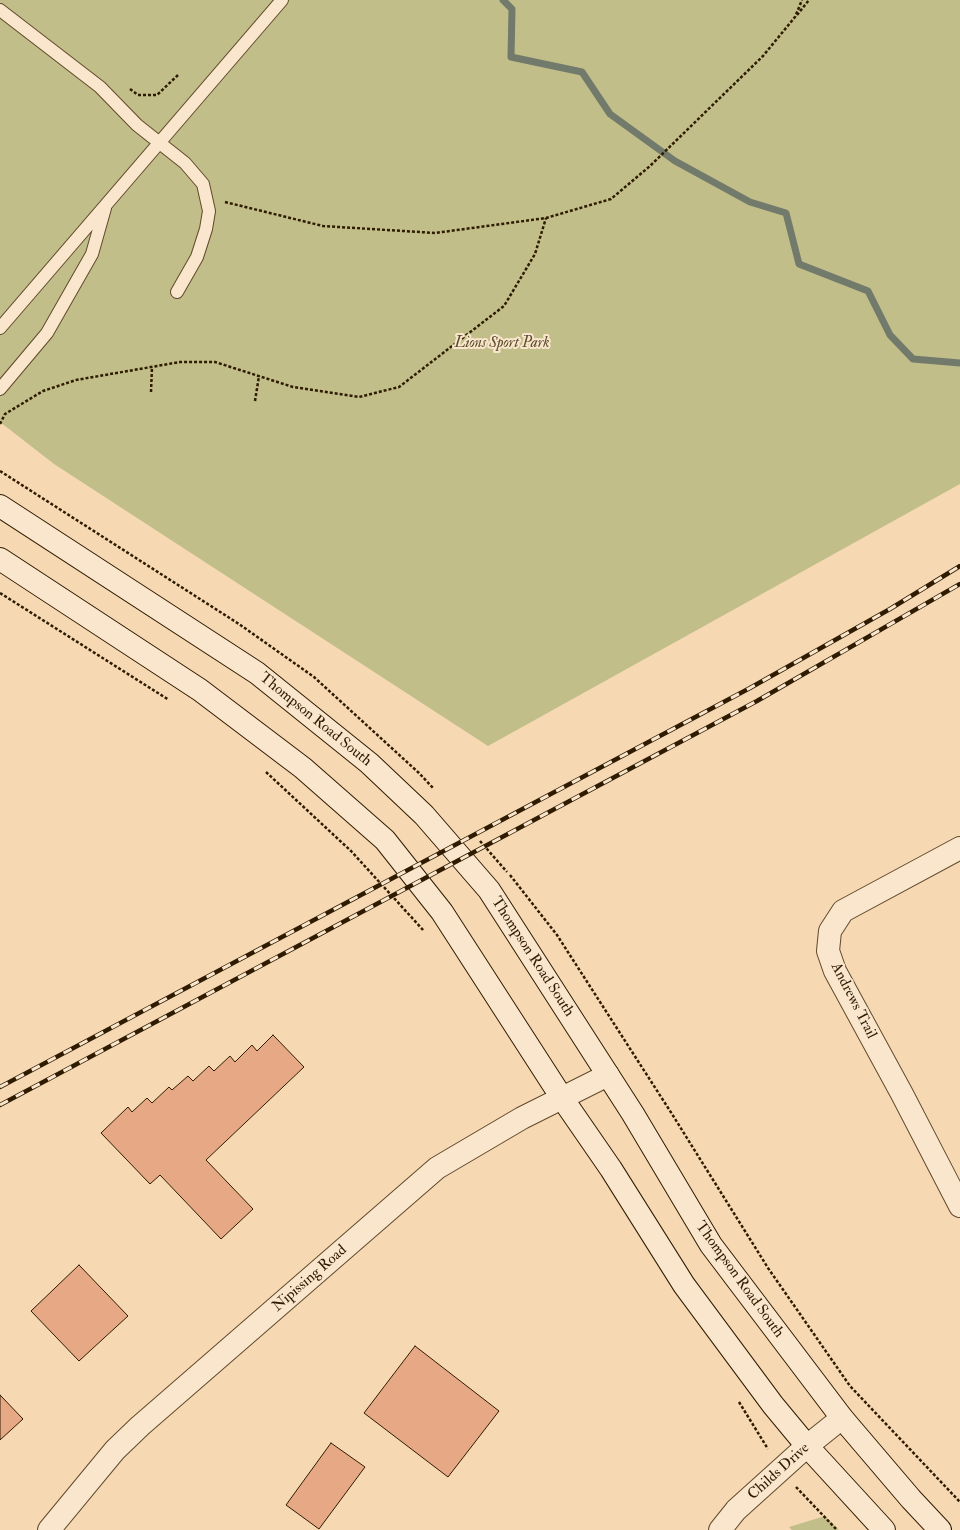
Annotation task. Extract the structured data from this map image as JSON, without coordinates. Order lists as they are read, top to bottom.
{
  "streets": {
    "main road": [
      "Thompson Road South",
      "Andrews Trail",
      "Nipissing Road",
      "Childs Drive"
    ]
  },
  "crossings": [
    ["Thompson Road South", "Nipissing Road"],
    ["Thompson Road South", "Childs Drive"]
  ],
  "parks": ["Lions Sport Park"]
}
